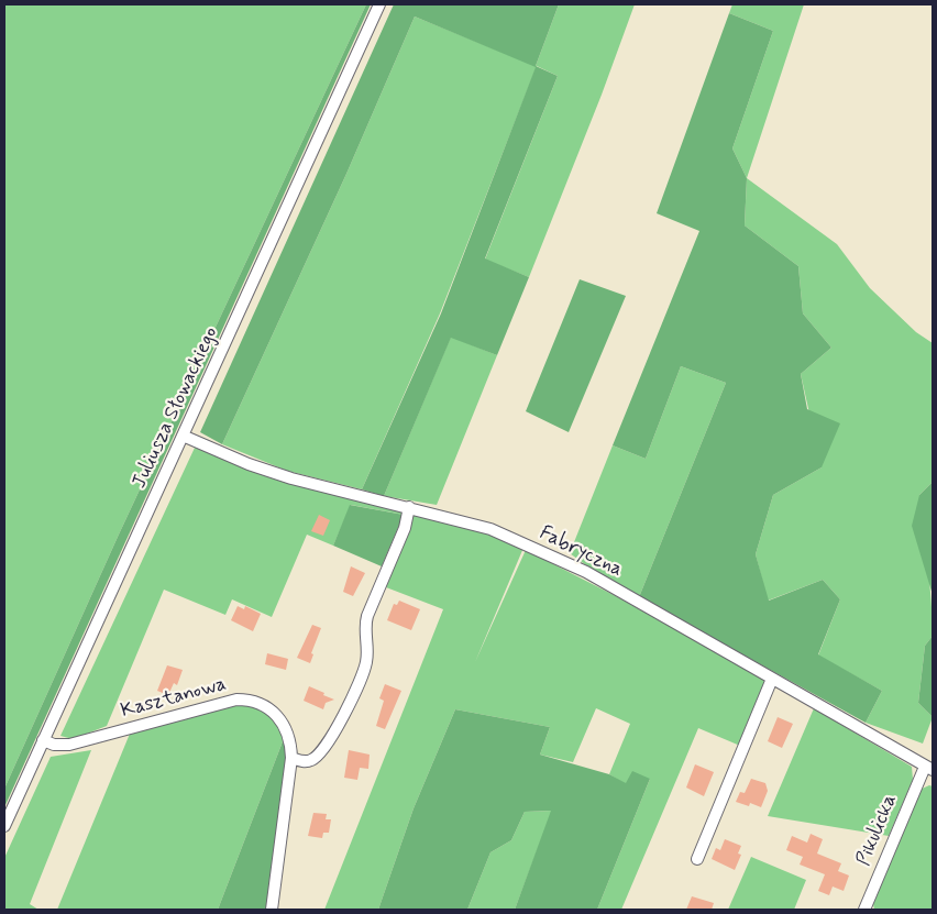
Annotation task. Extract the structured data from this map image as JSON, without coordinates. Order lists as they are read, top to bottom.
{
  "streets": {
    "street": [
      "Juliusza Słowackiego",
      "Fabryczna",
      "Kasztanowa",
      "Pikulicka"
    ]
  },
  "crossings": [
    ["Juliusza Słowackiego", "Fabryczna"],
    ["Juliusza Słowackiego", "Kasztanowa"],
    ["Fabryczna", "Pikulicka"]
  ]
}
